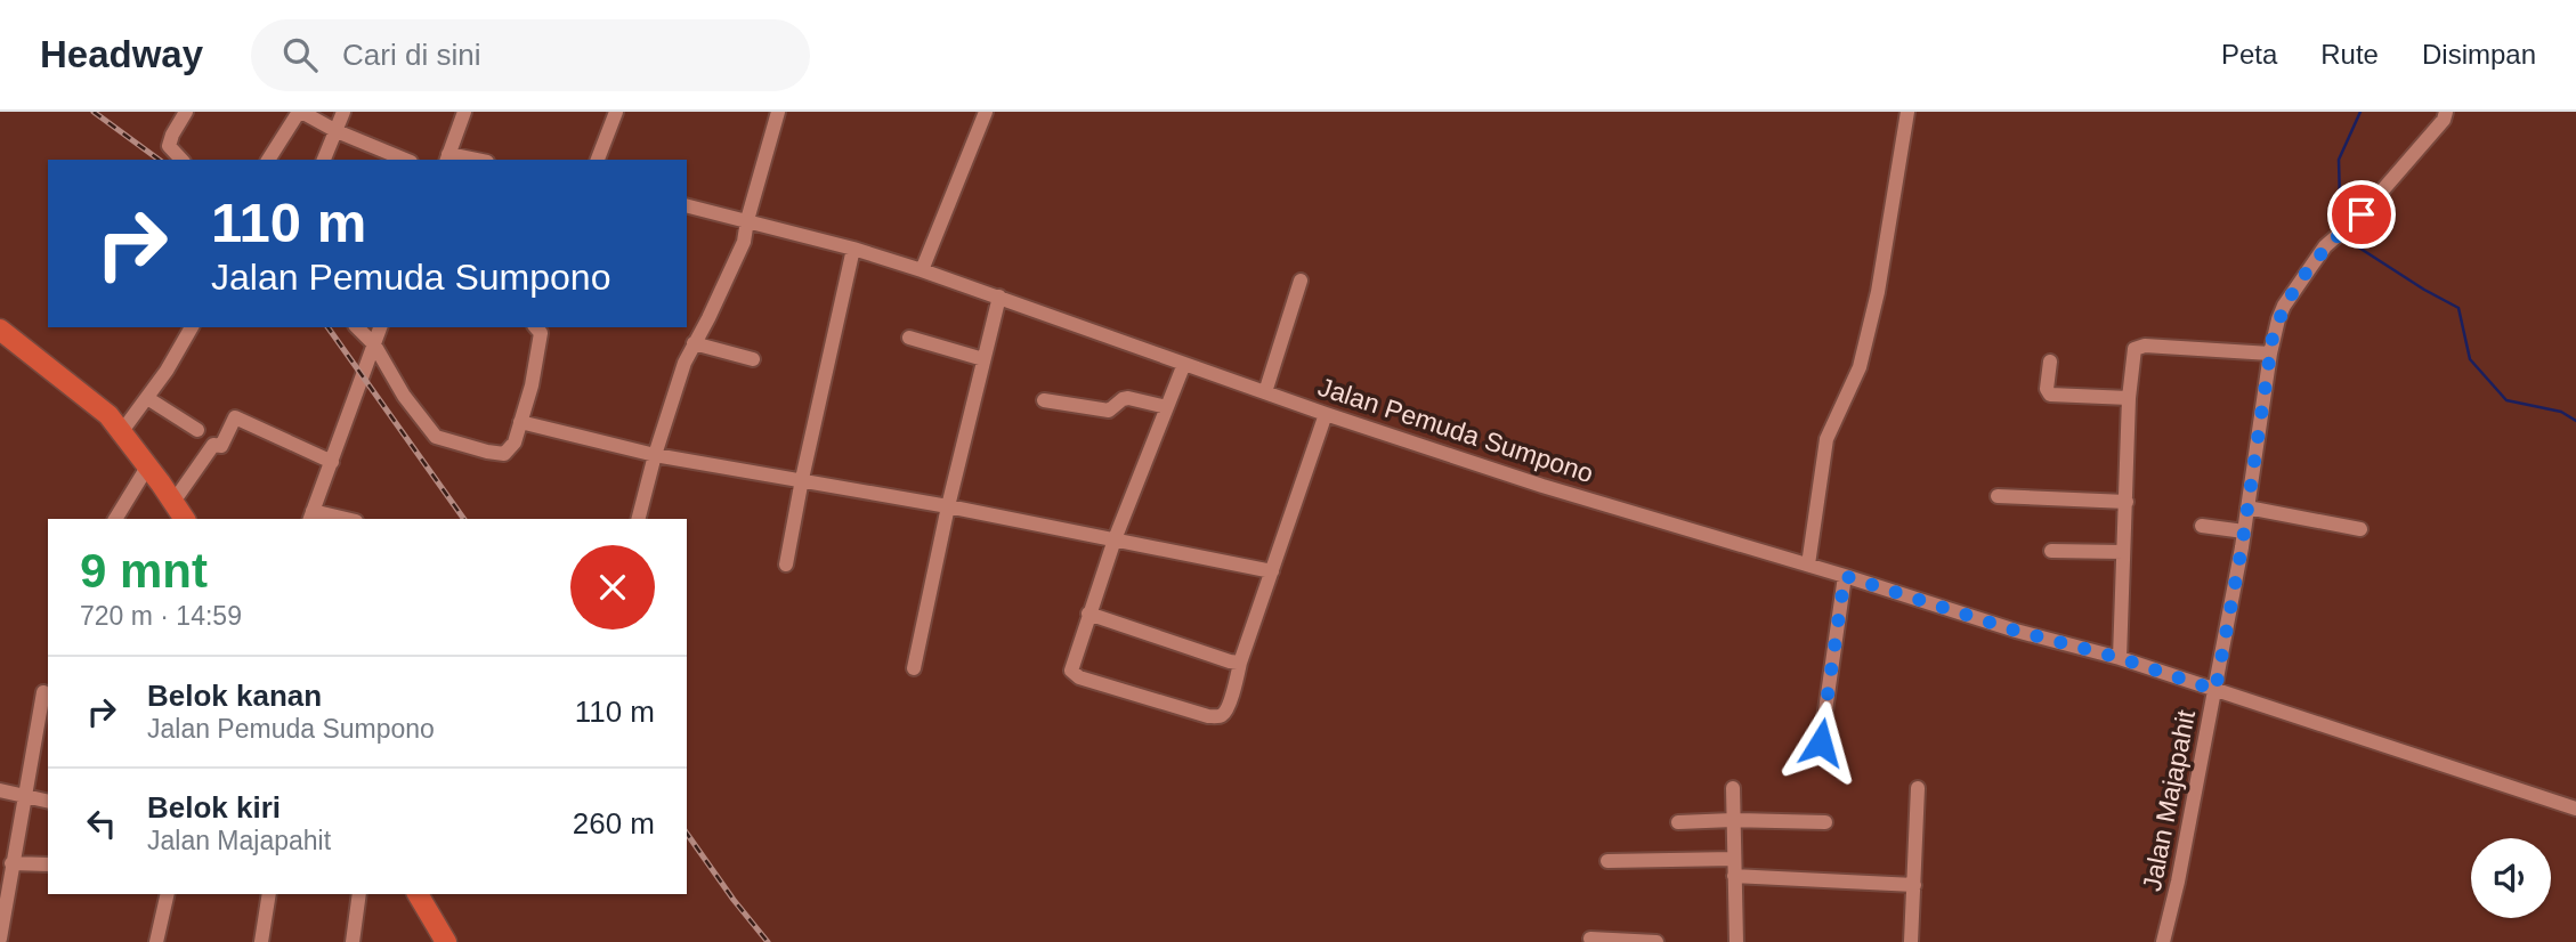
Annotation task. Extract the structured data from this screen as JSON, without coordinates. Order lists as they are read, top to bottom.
{
  "streets": {
    "street": ["Jalan Pemuda Sumpono", "Jalan Majapahit"]
  },
  "crossings": [
    ["Jalan Pemuda Sumpono", "Jalan Majapahit"]
  ],
  "page": {
    "header": "Headway",
    "search": "Cari di sini",
    "nav": ["Peta", "Rute", "Disimpan"],
    "turn": ["110 m", "Jalan Pemuda Sumpono"],
    "heading": ["9 mnt", "720 m · 14:59"],
    "list": [
      {
        "name": "Belok kanan",
        "note": "Jalan Pemuda Sumpono",
        "value": "110 m"
      },
      {
        "name": "Belok kiri",
        "note": "Jalan Majapahit",
        "value": "260 m"
      }
    ]
  }
}
